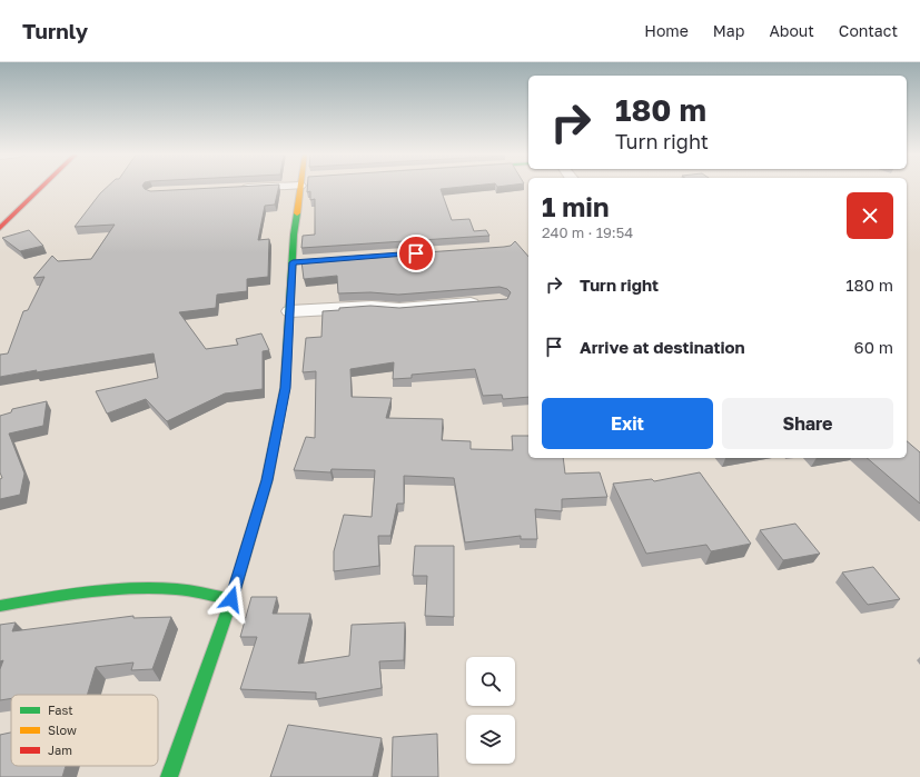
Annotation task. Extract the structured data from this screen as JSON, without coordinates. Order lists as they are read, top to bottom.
{
  "legend": ["Fast", "Slow", "Jam"],
  "page": {
    "header": "Turnly",
    "nav": [
      "Home",
      "Map",
      "About",
      "Contact"
    ],
    "turn": ["180 m", "Turn right"],
    "heading": ["1 min", "240 m · 19:54"],
    "list": [
      {
        "name": "Turn right",
        "value": "180 m"
      },
      {
        "name": "Arrive at destination",
        "value": "60 m"
      }
    ],
    "buttons": ["Exit", "Share"]
  }
}
